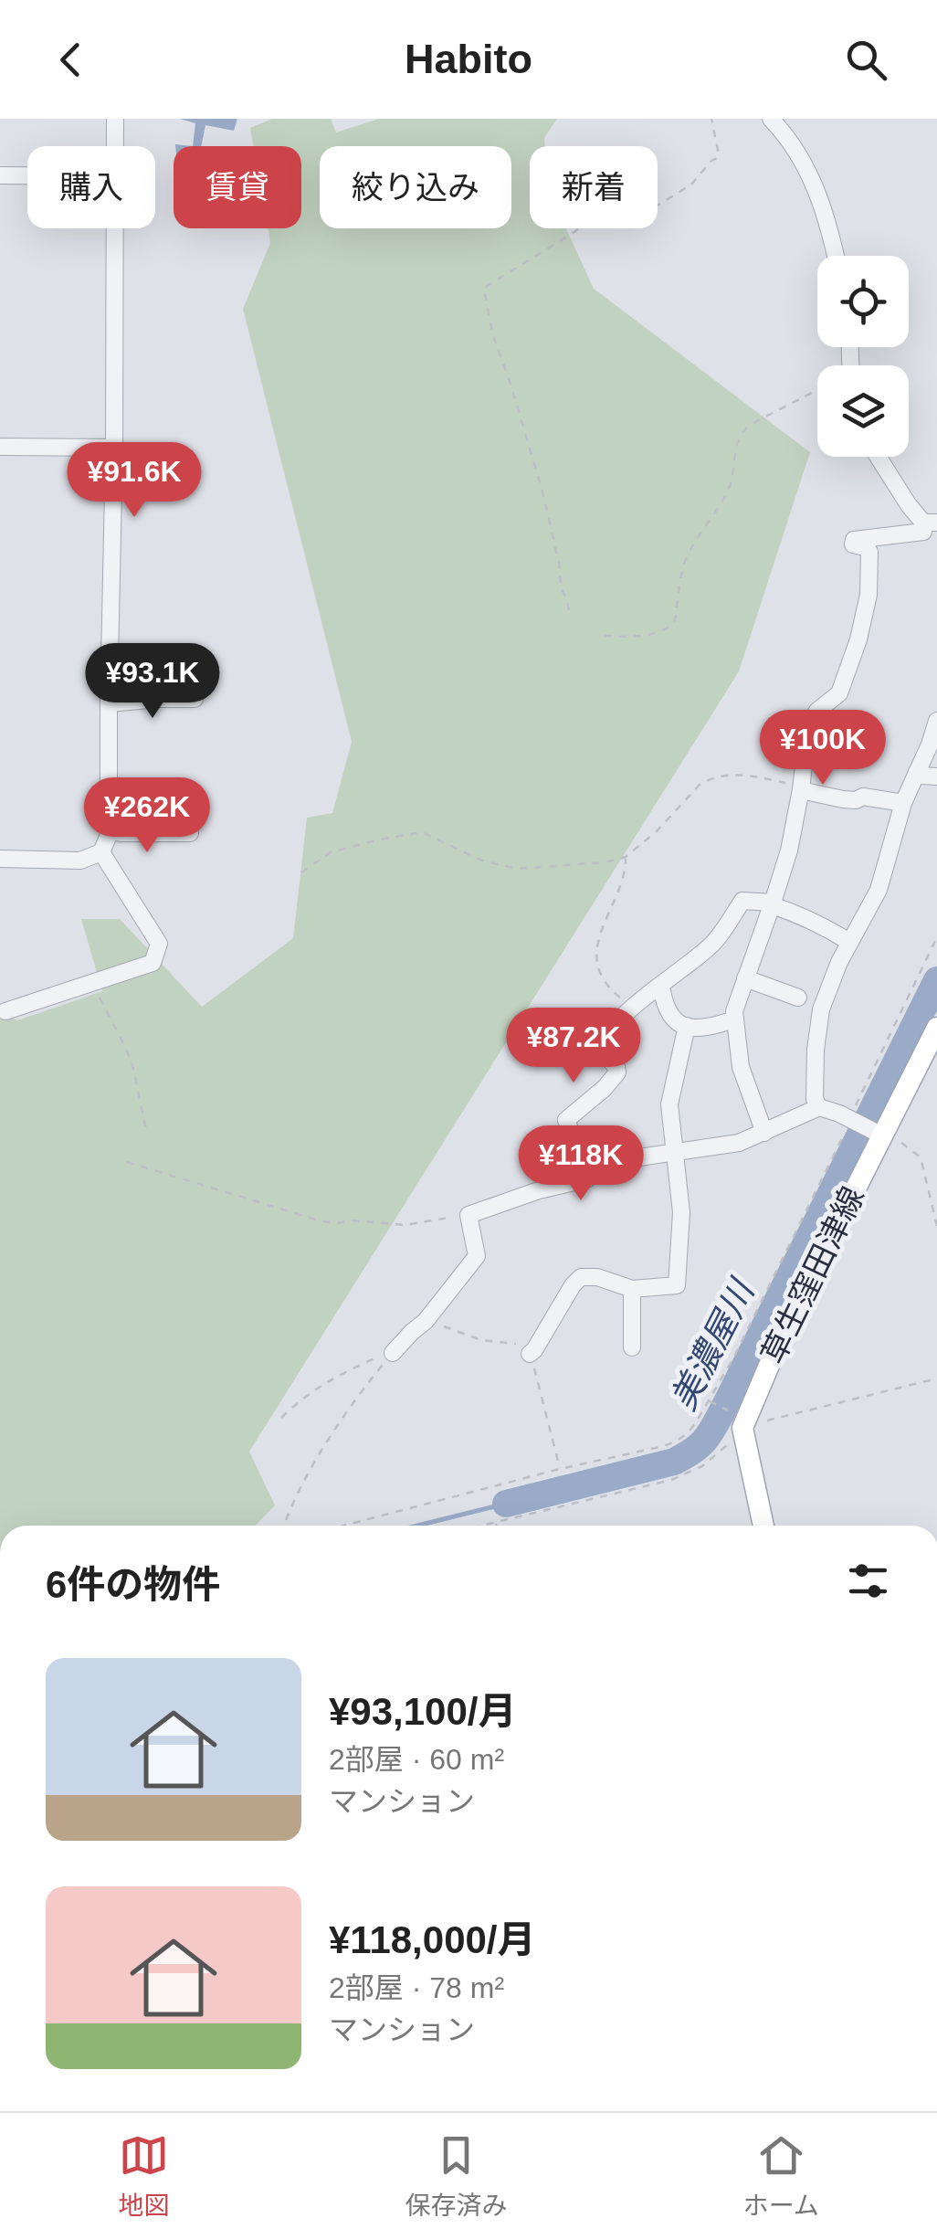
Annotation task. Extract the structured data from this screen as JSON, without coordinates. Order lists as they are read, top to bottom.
{
  "streets": {
    "main road": ["草生窪田津線"]
  },
  "water": ["美濃屋川"],
  "page": {
    "header": "Habito",
    "chip": [
      "購入",
      "賃貸",
      "絞り込み",
      "新着"
    ],
    "price": [
      "¥91.6K",
      "¥93.1K",
      "¥100K",
      "¥262K",
      "¥87.2K",
      "¥118K"
    ],
    "heading": "6件の物件",
    "list": [
      {
        "name": "¥93,100/月",
        "note": "2部屋 · 60 m² · マンション"
      },
      {
        "name": "¥118,000/月",
        "note": "2部屋 · 78 m² · マンション"
      }
    ],
    "tabs": ["地図", "保存済み", "ホーム"]
  }
}
